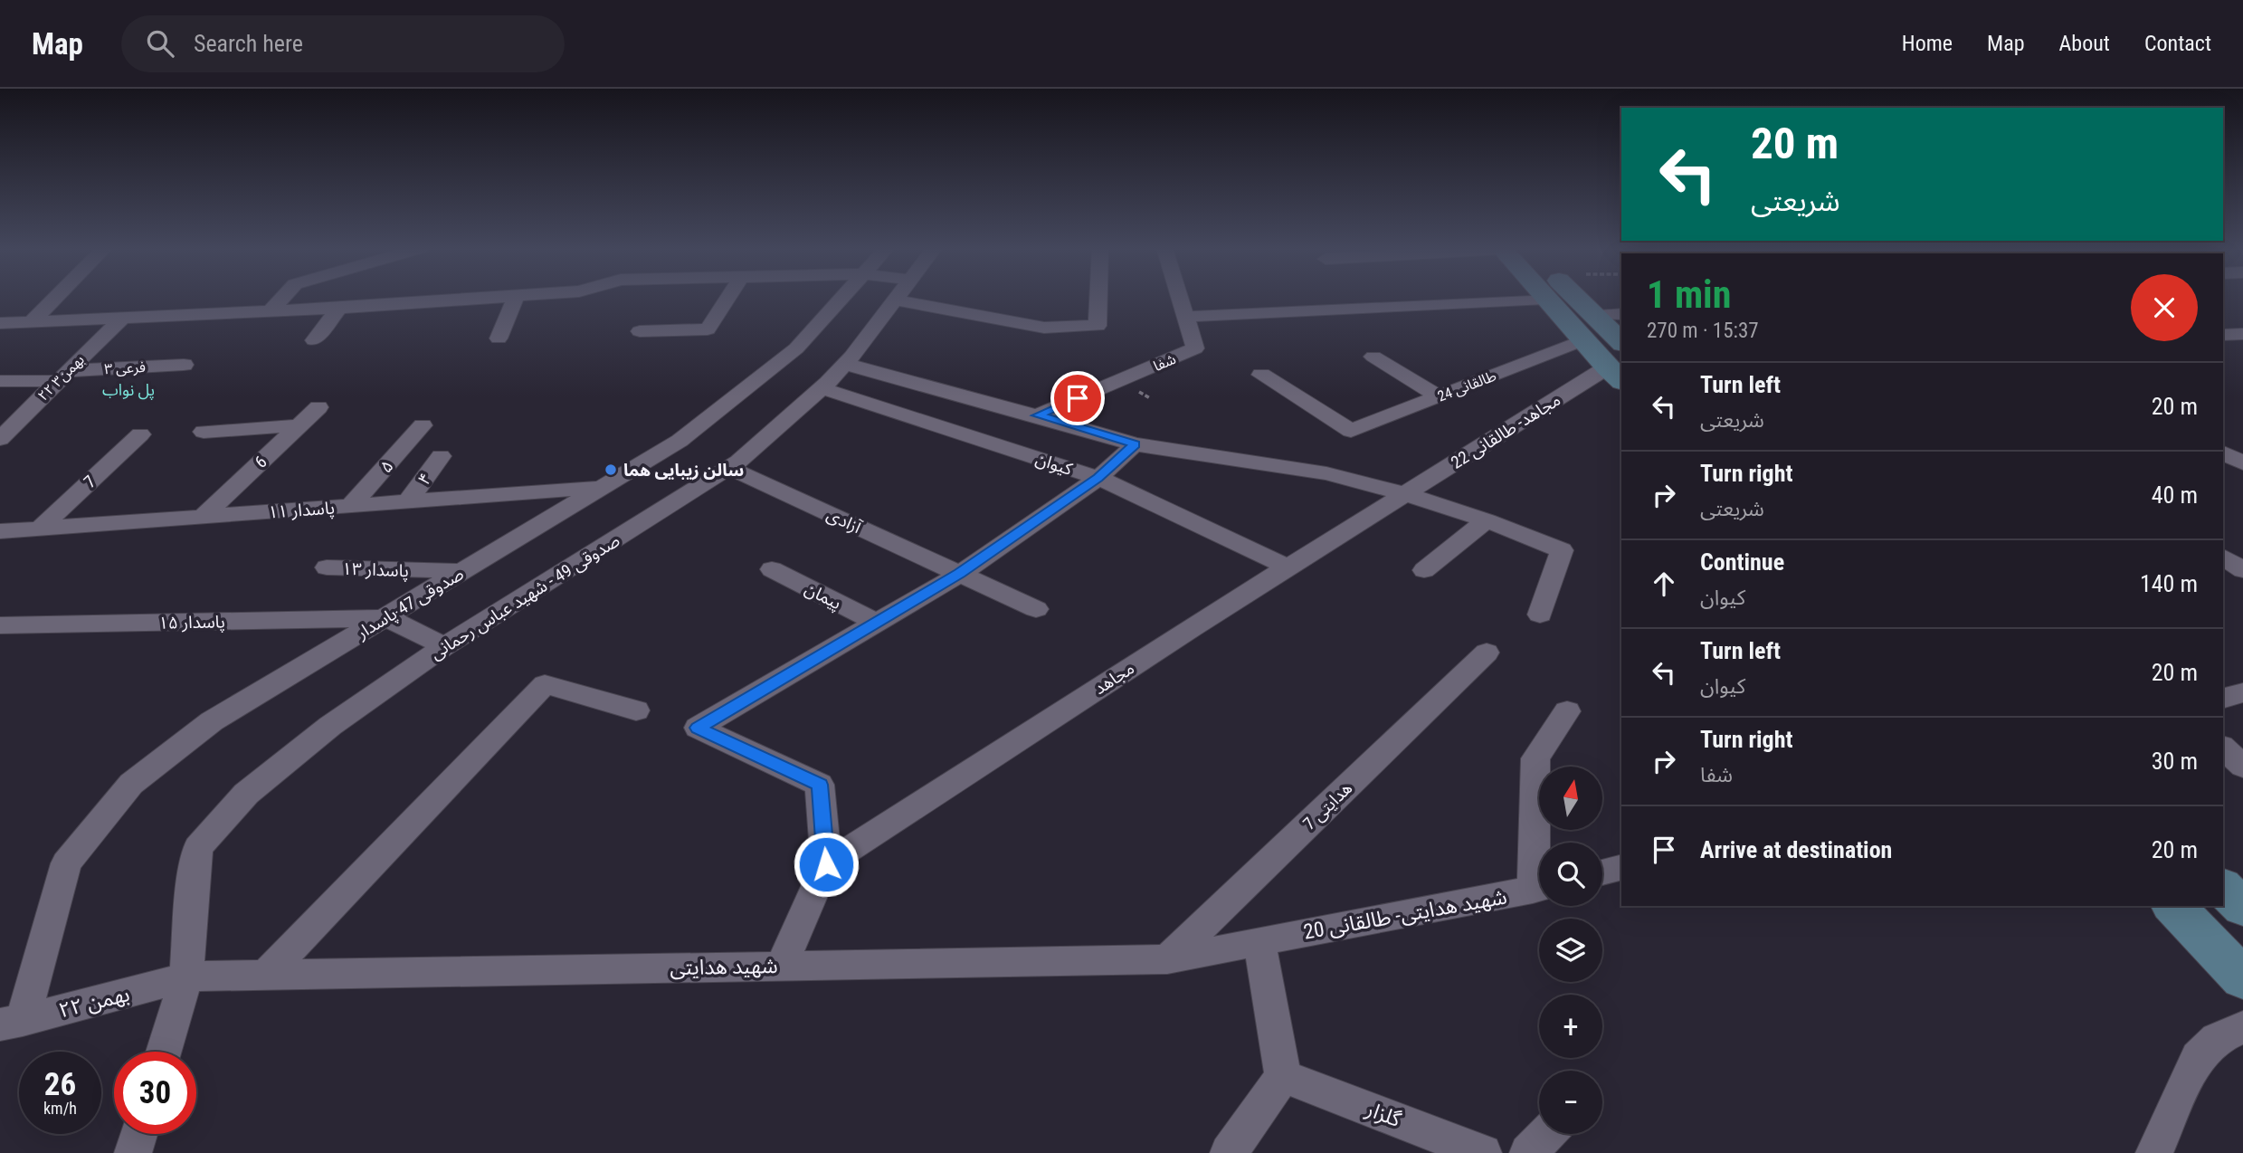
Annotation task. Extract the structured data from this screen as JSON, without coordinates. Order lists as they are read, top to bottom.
{
  "streets": {
    "street": [
      "شفا",
      "فرعی ۳",
      "۲۲ بهمن۳",
      "طالقانی 24",
      "مجاهد- طالقانی 22",
      "6",
      "کیوان",
      "۵",
      "۴",
      "7",
      "پاسدار ۱۱",
      "آزادی",
      "پاسدار ۱۳",
      "پیمان",
      "صدوقی 49 - شهید عباس رحمانی",
      "صدوقی 47-پاسدار",
      "پاسدار ۱۵",
      "مجاهد",
      "هدایتی 7",
      "شهید هدایتی- طالقانی 20",
      "شهید هدایتی",
      "۲۲ بهمن",
      "گلزار"
    ]
  },
  "crossings": [
    ["فرعی ۳", "۲۲ بهمن۳"],
    ["مجاهد- طالقانی 22", "مجاهد"],
    ["6", "پاسدار ۱۱"],
    ["کیوان", "صدوقی 49 - شهید عباس رحمانی"],
    ["کیوان", "مجاهد"],
    ["۵", "پاسدار ۱۱"],
    ["۴", "پاسدار ۱۱"],
    ["7", "پاسدار ۱۱"],
    ["پاسدار ۱۱", "صدوقی 47-پاسدار"],
    ["آزادی", "صدوقی 49 - شهید عباس رحمانی"],
    ["پاسدار ۱۳", "صدوقی 47-پاسدار"],
    ["صدوقی 49 - شهید عباس رحمانی", "شهید هدایتی"],
    ["صدوقی 49 - شهید عباس رحمانی", "۲۲ بهمن"],
    ["صدوقی 47-پاسدار", "پاسدار ۱۵"],
    ["صدوقی 47-پاسدار", "۲۲ بهمن"],
    ["هدایتی 7", "شهید هدایتی"],
    ["شهید هدایتی- طالقانی 20", "شهید هدایتی"],
    ["شهید هدایتی", "۲۲ بهمن"]
  ],
  "districts": ["پل نواب"],
  "places": ["سالن زیبایی هما"],
  "north": "top",
  "page": {
    "header": "Map",
    "search": "Search here",
    "nav": [
      "Home",
      "Map",
      "About",
      "Contact"
    ],
    "turn": ["20 m", "شریعتی"],
    "heading": ["1 min", "270 m · 15:37"],
    "list": [
      {
        "name": "Turn left",
        "note": "شریعتی",
        "value": "20 m"
      },
      {
        "name": "Turn right",
        "note": "شریعتی",
        "value": "40 m"
      },
      {
        "name": "Continue",
        "note": "کیوان",
        "value": "140 m"
      },
      {
        "name": "Turn left",
        "note": "کیوان",
        "value": "20 m"
      },
      {
        "name": "Turn right",
        "note": "شفا",
        "value": "30 m"
      },
      {
        "name": "Arrive at destination",
        "value": "20 m"
      }
    ],
    "map_buttons": ["+", "−"],
    "speed": "26 km/h",
    "limit": "30"
  }
}
